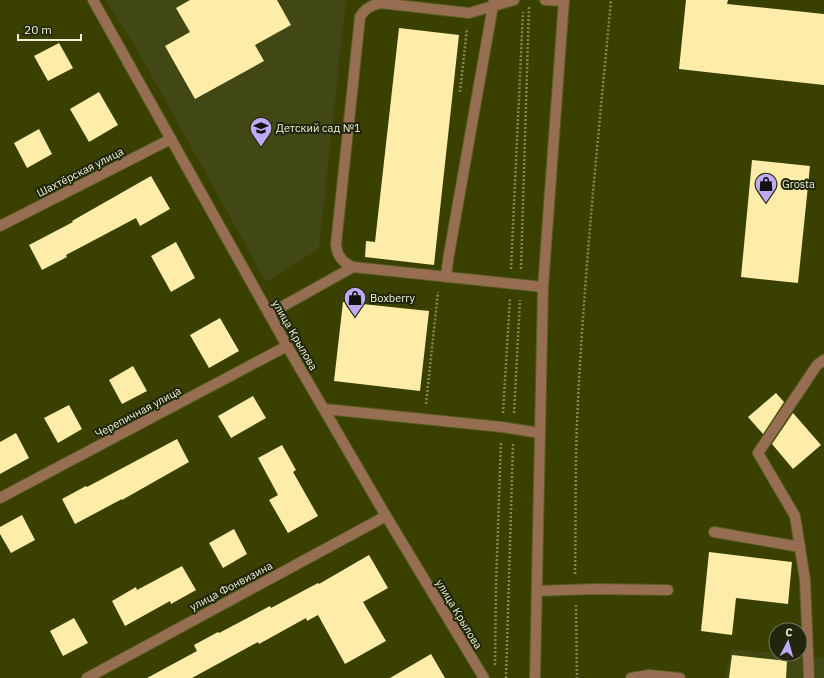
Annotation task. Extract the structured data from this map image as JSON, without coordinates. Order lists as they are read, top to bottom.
{
  "streets": {
    "street": [
      "Шахтёрская улица",
      "улица Крылова",
      "Черепичная улица",
      "улица Фонвизина"
    ]
  },
  "crossings": [
    ["Шахтёрская улица", "улица Крылова"],
    ["улица Крылова", "Черепичная улица"],
    ["улица Крылова", "улица Фонвизина"]
  ],
  "places": {
    "school or university": ["Детский сад №1"],
    "shop": ["Grosta", "Boxberry"]
  },
  "scale_bar": "20 m",
  "north": "top"
}
